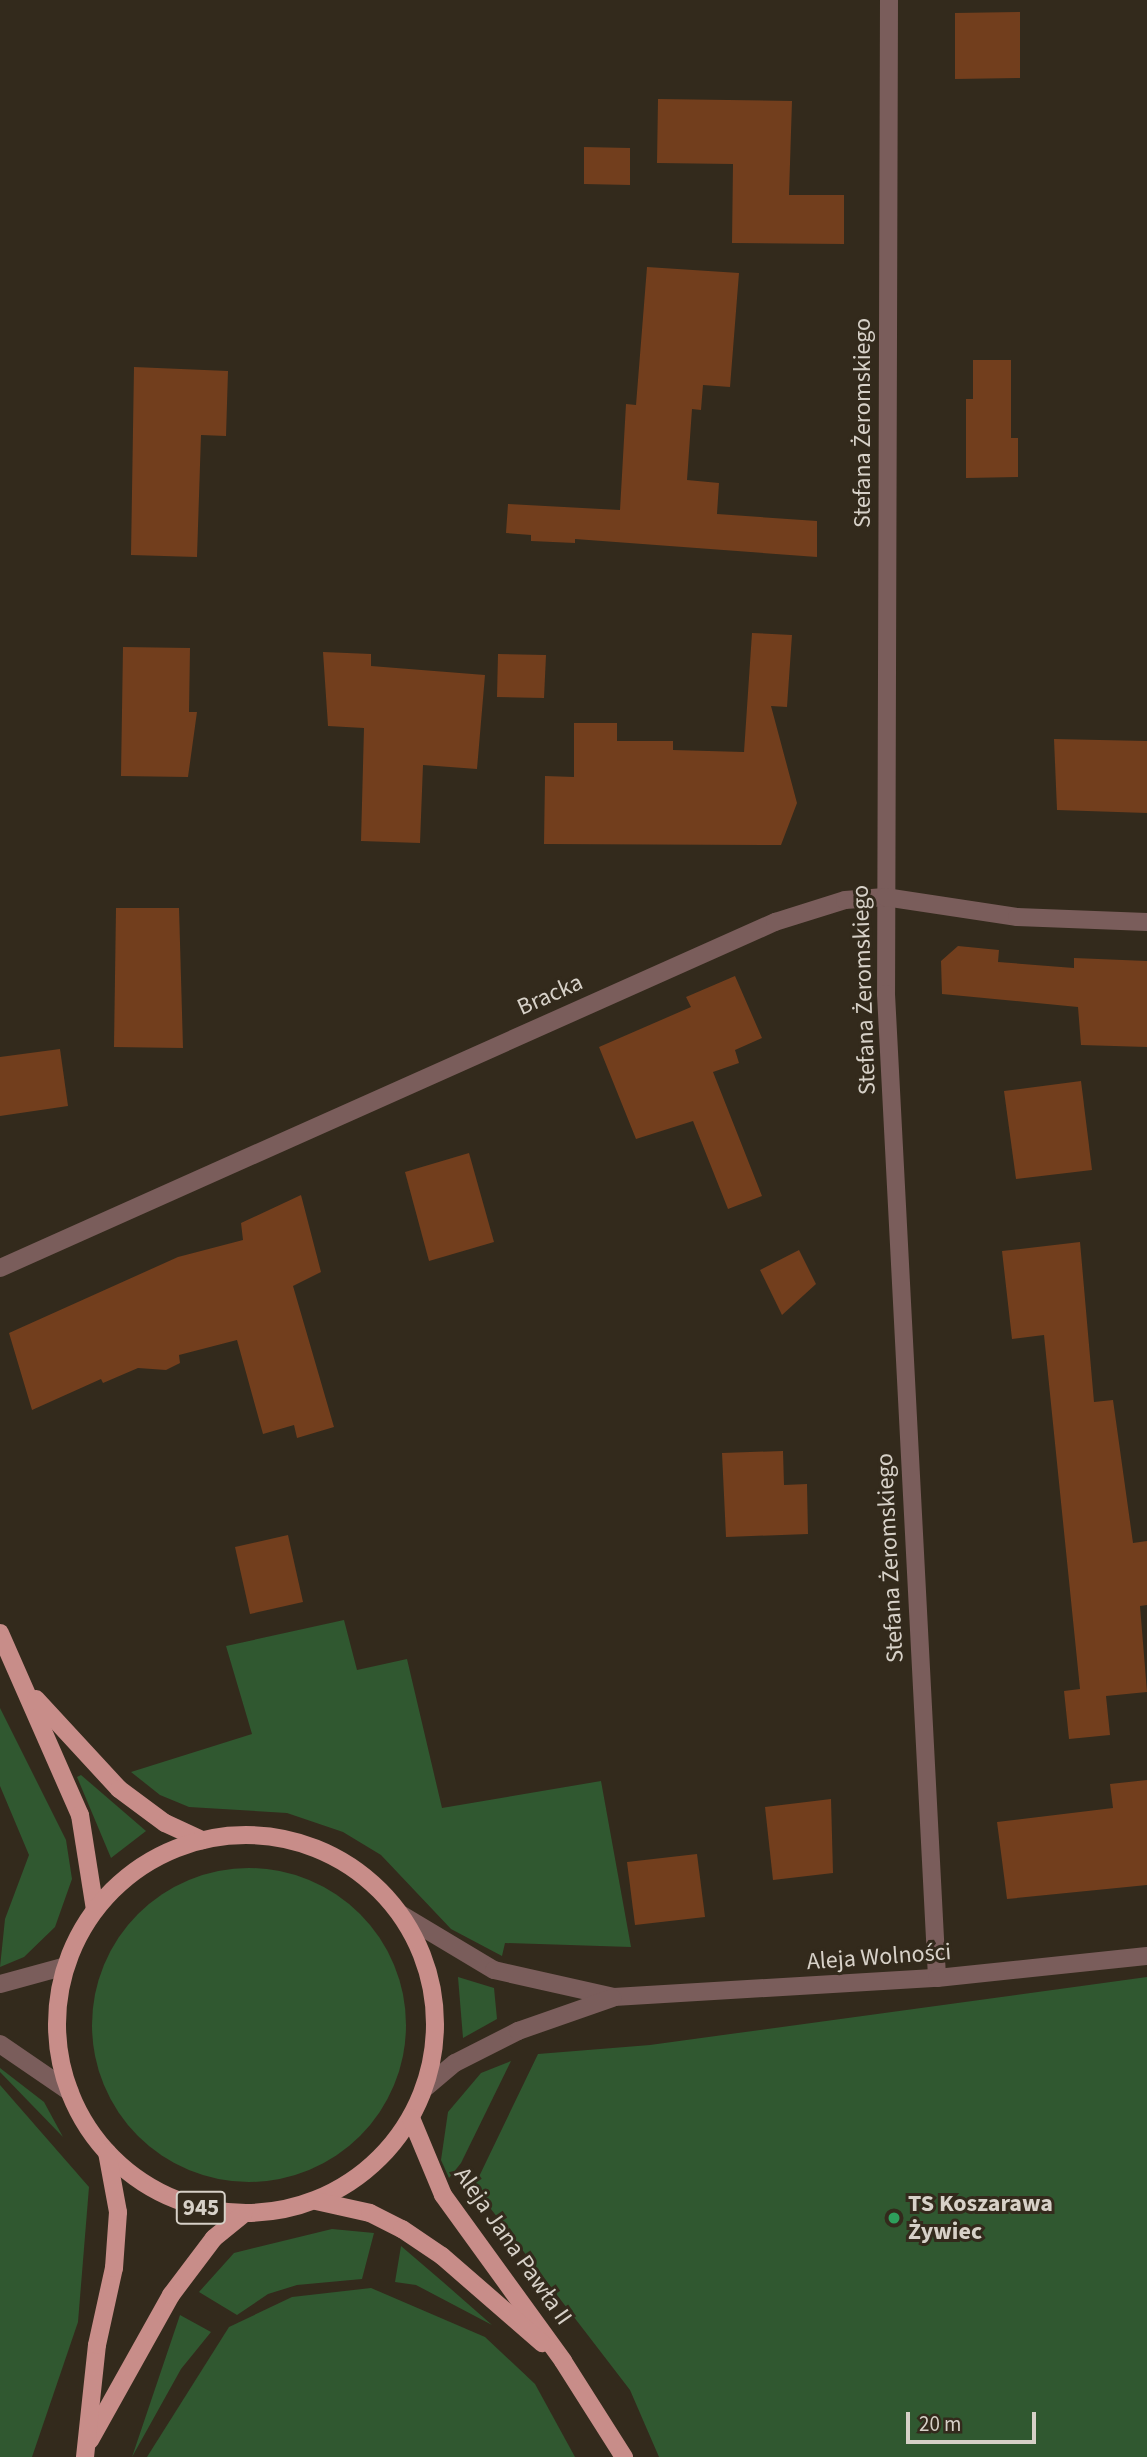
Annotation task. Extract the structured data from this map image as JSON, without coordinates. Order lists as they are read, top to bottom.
{
  "streets": {
    "main road": ["945", "Aleja Jana Pawła II"],
    "street": ["Stefana Żeromskiego", "Bracka", "Aleja Wolności"]
  },
  "crossings": [
    ["Stefana Żeromskiego", "Bracka"],
    ["Stefana Żeromskiego", "Aleja Wolności"],
    ["Aleja Wolności", "945"],
    ["945", "Aleja Jana Pawła II"]
  ],
  "places": ["TS Koszarawa Żywiec"],
  "scale_bar": "20 m"
}
